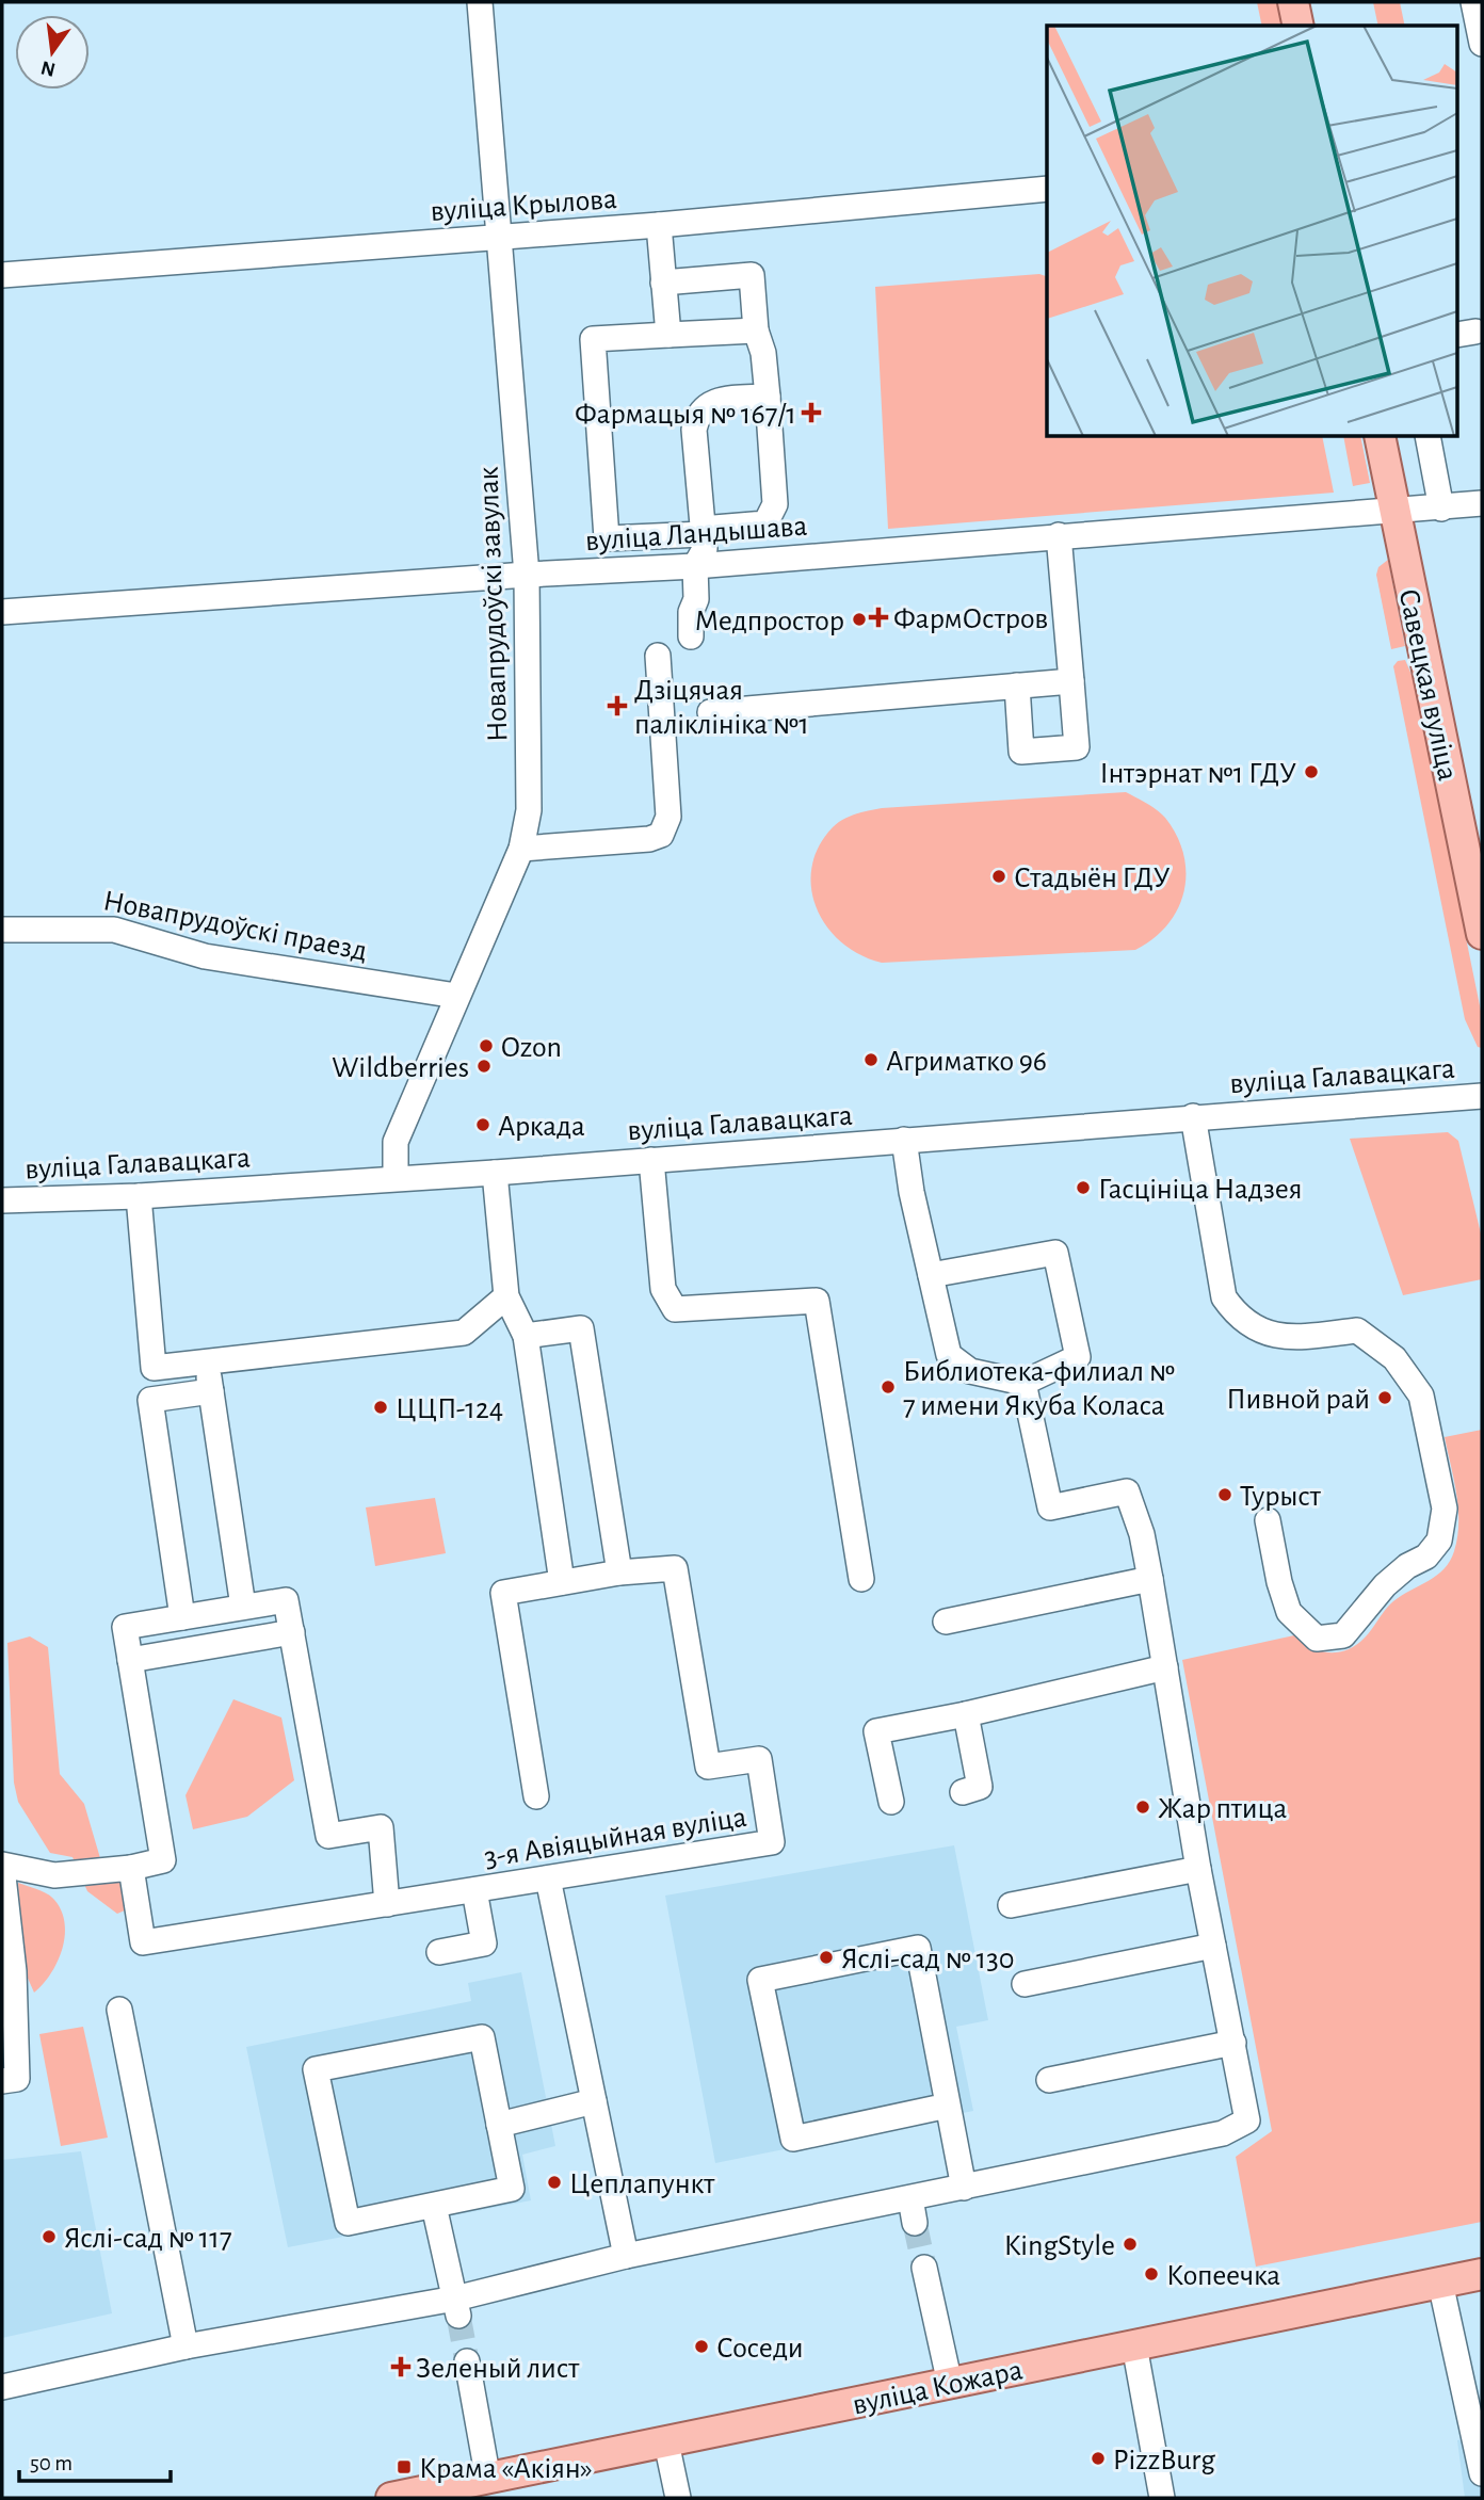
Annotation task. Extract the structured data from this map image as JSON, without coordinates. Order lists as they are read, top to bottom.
{
  "streets": {
    "main road": ["Савецкая вуліца", "вуліца Кожара"],
    "street": [
      "вуліца Крылова",
      "вуліца Ландышава",
      "Новапрудоўскі завулак",
      "Новапрудоўскі праезд",
      "вуліца Галавацкага",
      "3-я Авіяцыйная вуліца"
    ]
  },
  "crossings": [
    ["вуліца Крылова", "Новапрудоўскі завулак"],
    ["вуліца Ландышава", "Новапрудоўскі завулак"],
    ["вуліца Ландышава", "Савецкая вуліца"],
    ["Новапрудоўскі завулак", "Новапрудоўскі праезд"],
    ["Новапрудоўскі завулак", "вуліца Галавацкага"]
  ],
  "places": {
    "health": [
      "Фармацыя № 167/1",
      "ФармОстров",
      "Дзіцячая паліклініка №1",
      "Зеленый лист"
    ],
    "other": [
      "Медпростор",
      "Інтэрнат №1 ГДУ",
      "Стадыён ГДУ",
      "Ozon",
      "Агриматко 96",
      "Wildberries",
      "Аркада",
      "Гасцініца Надзея",
      "Библиотека-филиал № 7 имени Якуба Коласа",
      "Пивной рай",
      "ЦЦП-124",
      "Турыст",
      "Жар птица",
      "Яслі-сад № 130",
      "Цеплапункт",
      "Яслі-сад № 117",
      "KingStyle",
      "Копеечка",
      "Соседи",
      "PizzBurg"
    ],
    "transit": ["Крама «Акіян»"]
  },
  "scale_bar": "50 m",
  "north": "bottom"
}
